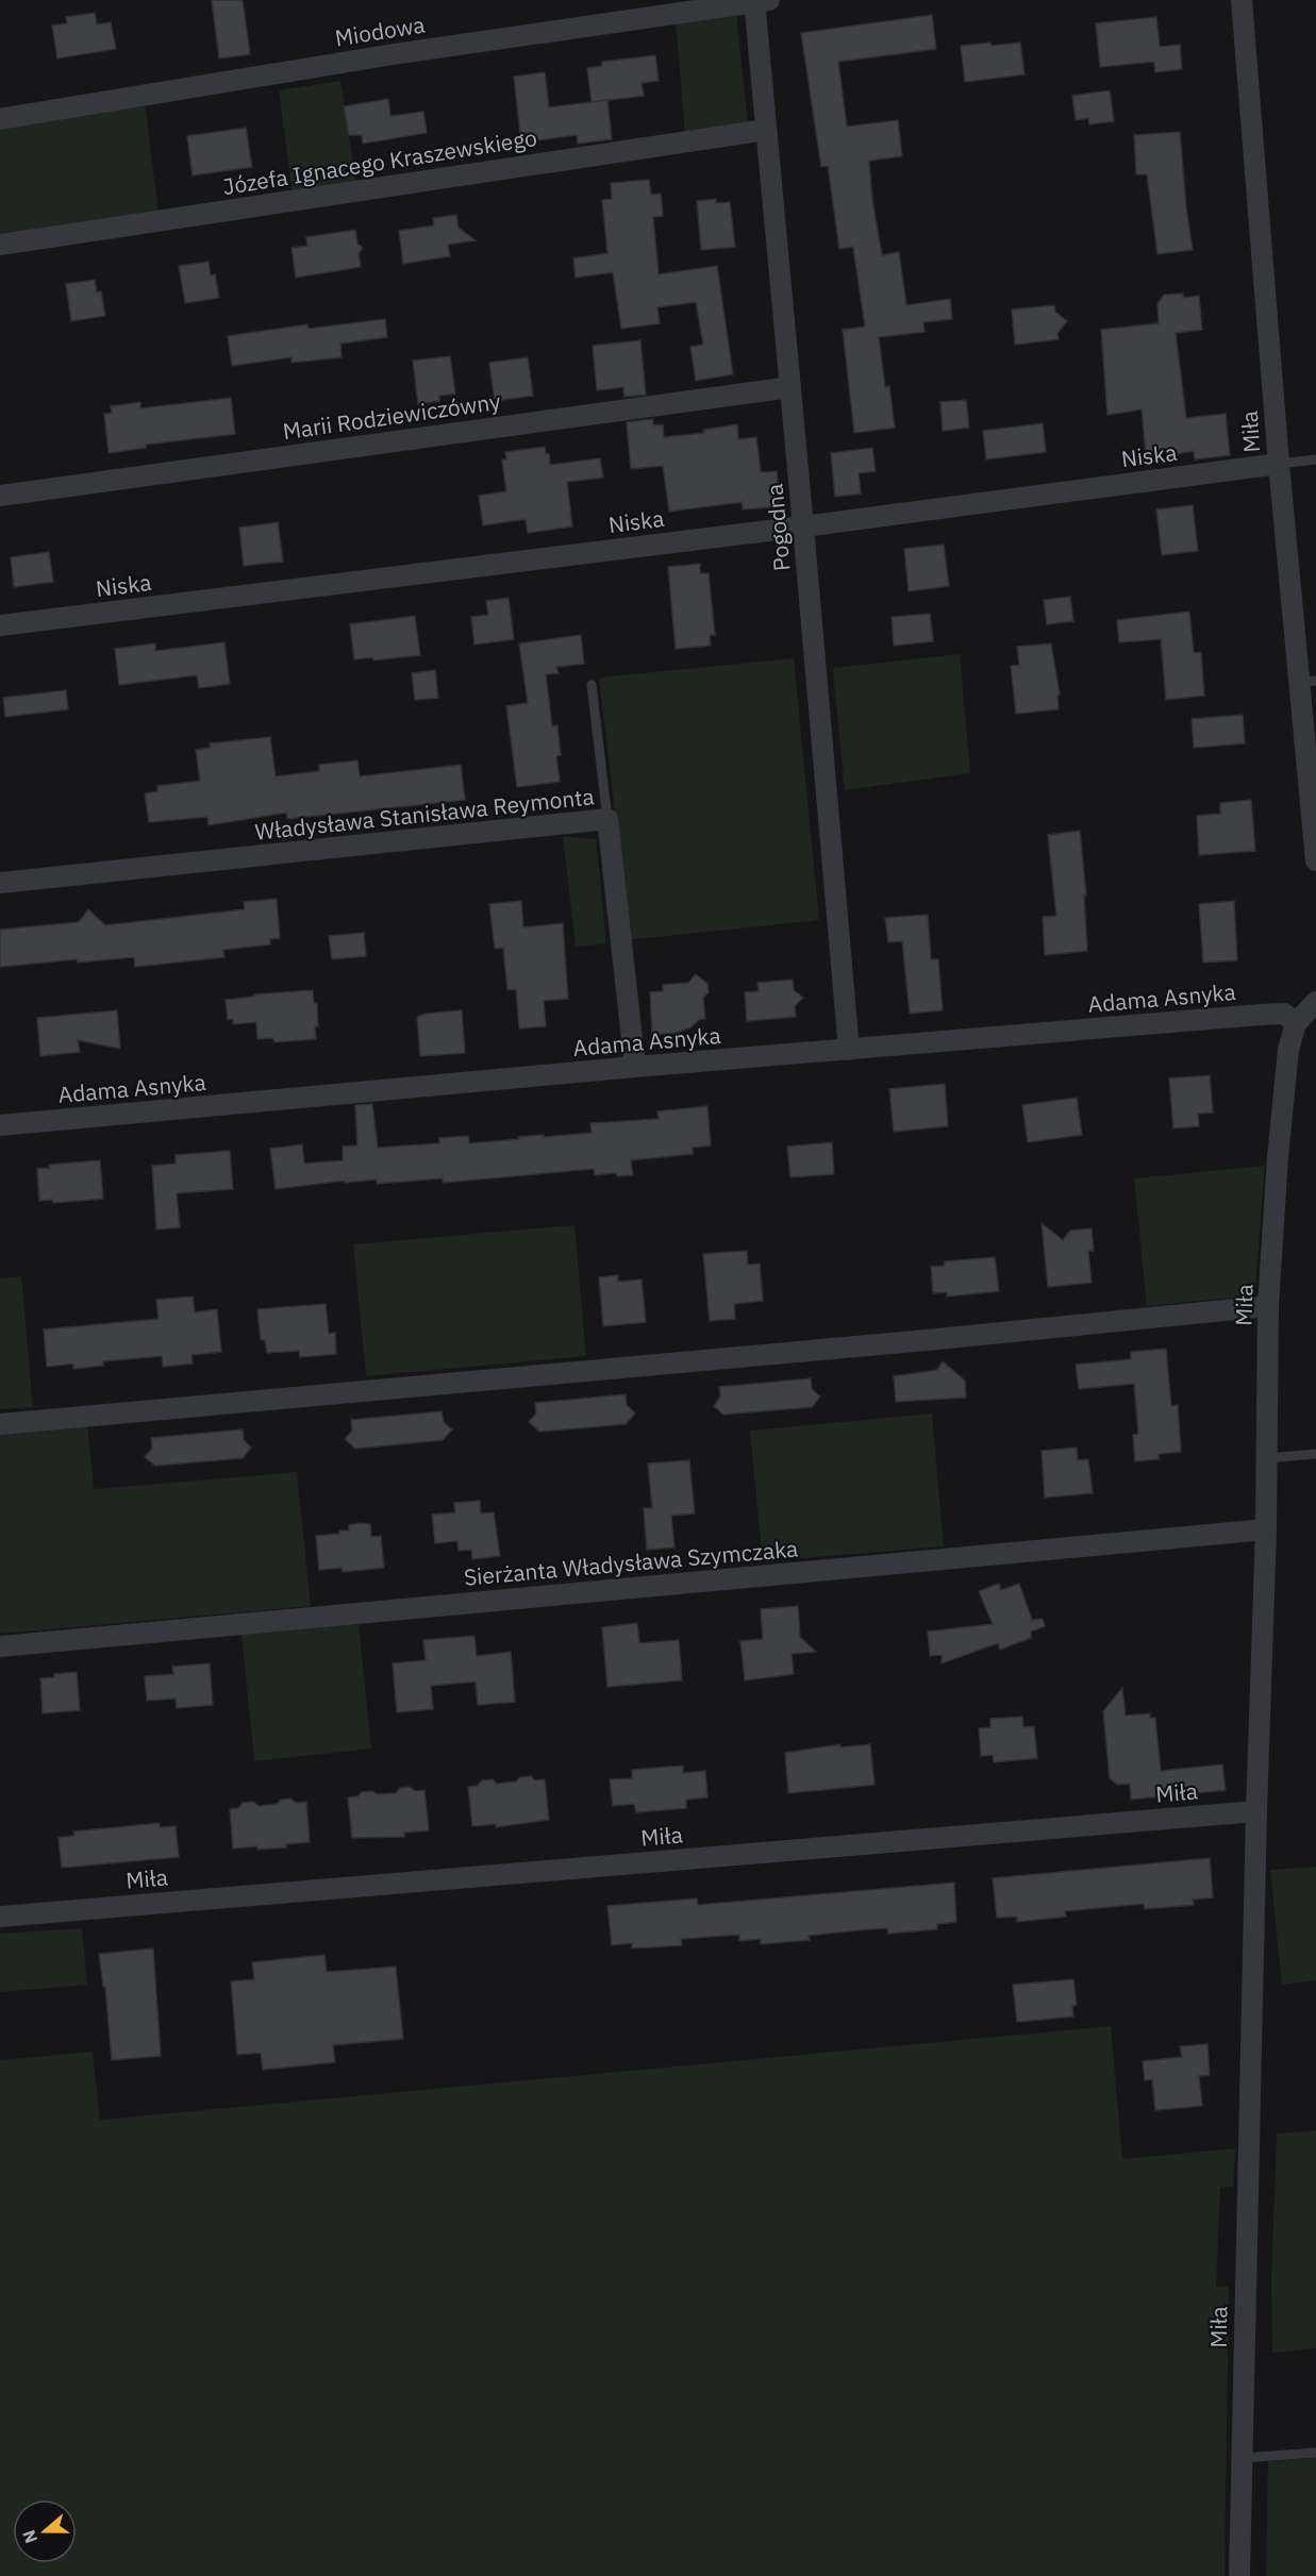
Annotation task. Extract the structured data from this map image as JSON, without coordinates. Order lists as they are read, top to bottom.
{
  "streets": {
    "street": [
      "Miodowa",
      "Józefa Ignacego Kraszewskiego",
      "Marii Rodziewiczówny",
      "Miła",
      "Niska",
      "Pogodna",
      "Władysława Stanisława Reymonta",
      "Adama Asnyka",
      "Sierżanta Władysława Szymczaka"
    ]
  },
  "crossings": [
    ["Miodowa", "Pogodna"],
    ["Józefa Ignacego Kraszewskiego", "Pogodna"],
    ["Marii Rodziewiczówny", "Pogodna"],
    ["Miła", "Niska"],
    ["Miła", "Adama Asnyka"],
    ["Miła", "Sierżanta Władysława Szymczaka"],
    ["Niska", "Pogodna"],
    ["Pogodna", "Adama Asnyka"],
    ["Władysława Stanisława Reymonta", "Adama Asnyka"]
  ],
  "north": "left"
}
